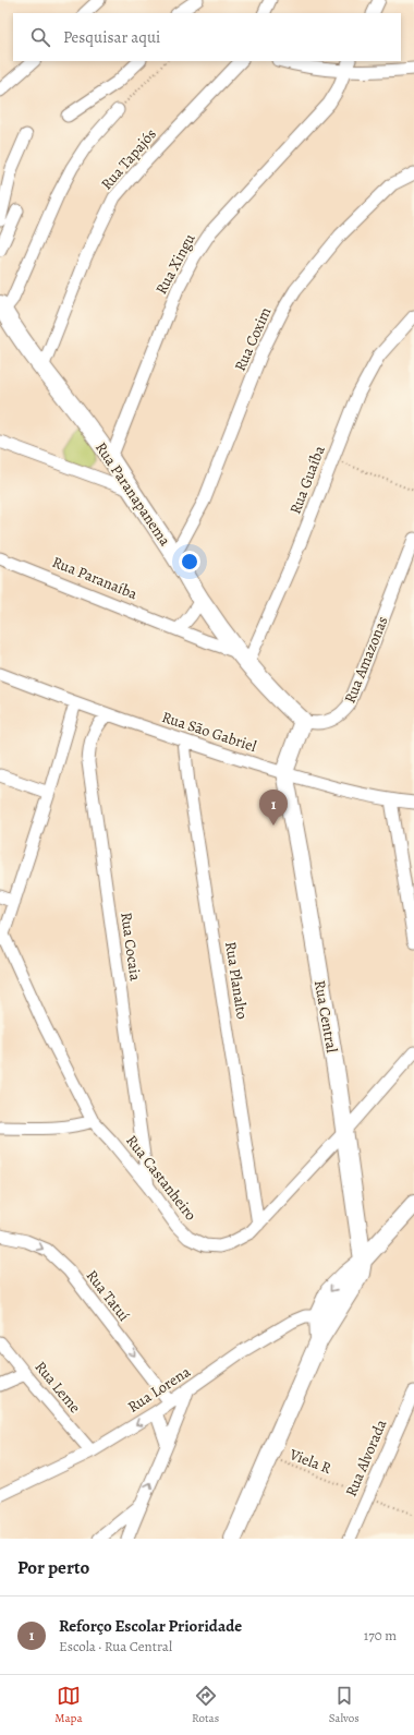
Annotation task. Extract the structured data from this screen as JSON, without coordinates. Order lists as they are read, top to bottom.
{
  "streets": {
    "street": [
      "Rua Tapajós",
      "Rua Xingu",
      "Rua Coxim",
      "Rua Guaíba",
      "Rua Paranapanema",
      "Rua Paranaíba",
      "Rua Amazonas",
      "Rua São Gabriel",
      "Rua Cocaia",
      "Rua Planalto",
      "Rua Central",
      "Rua Castanheiro",
      "Rua Tatuí",
      "Rua Leme",
      "Rua Lorena",
      "Rua Alvorada"
    ],
    "path": ["Viela R"]
  },
  "crossings": [
    ["Rua Tapajós", "Rua Paranapanema"],
    ["Rua Xingu", "Rua Paranapanema"],
    ["Rua Coxim", "Rua Paranapanema"],
    ["Rua Guaíba", "Rua Paranapanema"],
    ["Rua Guaíba", "Rua Paranaíba"],
    ["Rua Paranapanema", "Rua Paranaíba"],
    ["Rua Paranapanema", "Rua Amazonas"],
    ["Rua São Gabriel", "Rua Cocaia"],
    ["Rua São Gabriel", "Rua Planalto"],
    ["Rua São Gabriel", "Rua Central"],
    ["Rua Cocaia", "Rua Castanheiro"],
    ["Rua Planalto", "Rua Castanheiro"],
    ["Rua Central", "Rua Castanheiro"],
    ["Rua Tatuí", "Rua Lorena"],
    ["Rua Leme", "Rua Lorena"],
    ["Rua Alvorada", "Viela R"]
  ],
  "one_way": ["Rua Tatuí"],
  "page": {
    "search": "Pesquisar aqui",
    "pins": "1",
    "heading": "Por perto",
    "list": [
      {
        "mark": "1",
        "name": "Reforço Escolar Prioridade",
        "note": "Escola · Rua Central",
        "value": "170 m"
      }
    ],
    "nav": ["Mapa", "Rotas", "Salvos"]
  }
}
